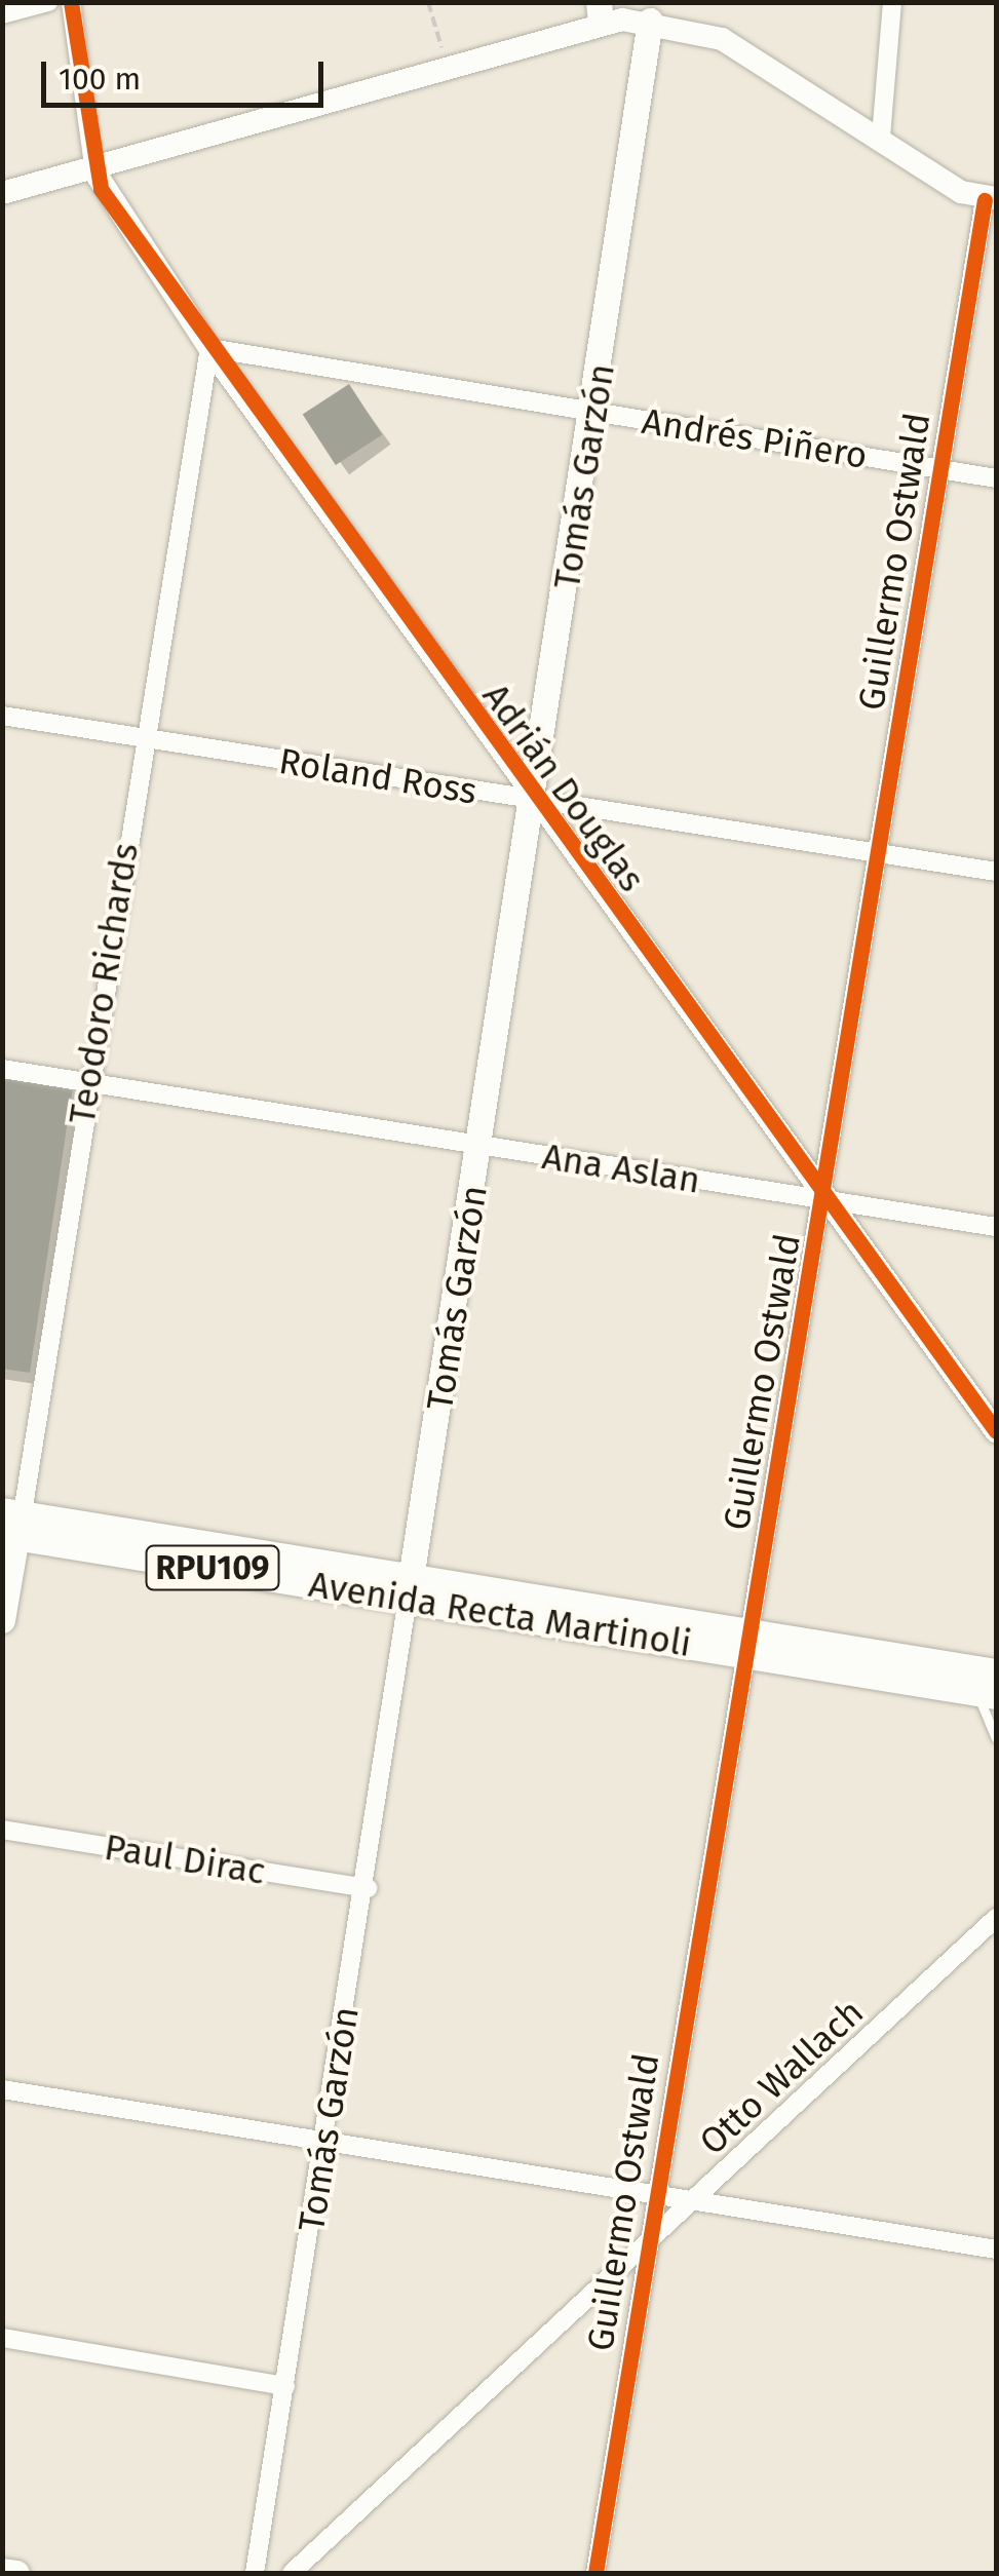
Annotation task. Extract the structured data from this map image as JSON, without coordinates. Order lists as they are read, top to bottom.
{
  "streets": {
    "main road": [
      "Tomás Garzón",
      "Teodoro Richards",
      "RPU109",
      "Avenida Recta Martinoli"
    ],
    "street": [
      "Andrés Piñero",
      "Guillermo Ostwald",
      "Roland Ross",
      "Adrián Douglas",
      "Ana Aslan",
      "Paul Dirac",
      "Otto Wallach"
    ]
  },
  "crossings": [
    ["Andrés Piñero", "Tomás Garzón"],
    ["Andrés Piñero", "Guillermo Ostwald"],
    ["Andrés Piñero", "Adrián Douglas"],
    ["Andrés Piñero", "Teodoro Richards"],
    ["Tomás Garzón", "Roland Ross"],
    ["Tomás Garzón", "Adrián Douglas"],
    ["Tomás Garzón", "Ana Aslan"],
    ["Tomás Garzón", "Avenida Recta Martinoli"],
    ["Tomás Garzón", "Paul Dirac"],
    ["Guillermo Ostwald", "Roland Ross"],
    ["Guillermo Ostwald", "Adrián Douglas"],
    ["Guillermo Ostwald", "Ana Aslan"],
    ["Guillermo Ostwald", "Avenida Recta Martinoli"],
    ["Guillermo Ostwald", "Otto Wallach"],
    ["Roland Ross", "Adrián Douglas"],
    ["Roland Ross", "Teodoro Richards"],
    ["Adrián Douglas", "Teodoro Richards"],
    ["Adrián Douglas", "Ana Aslan"],
    ["Teodoro Richards", "Ana Aslan"],
    ["Teodoro Richards", "Avenida Recta Martinoli"]
  ],
  "scale_bar": "100 m"
}
